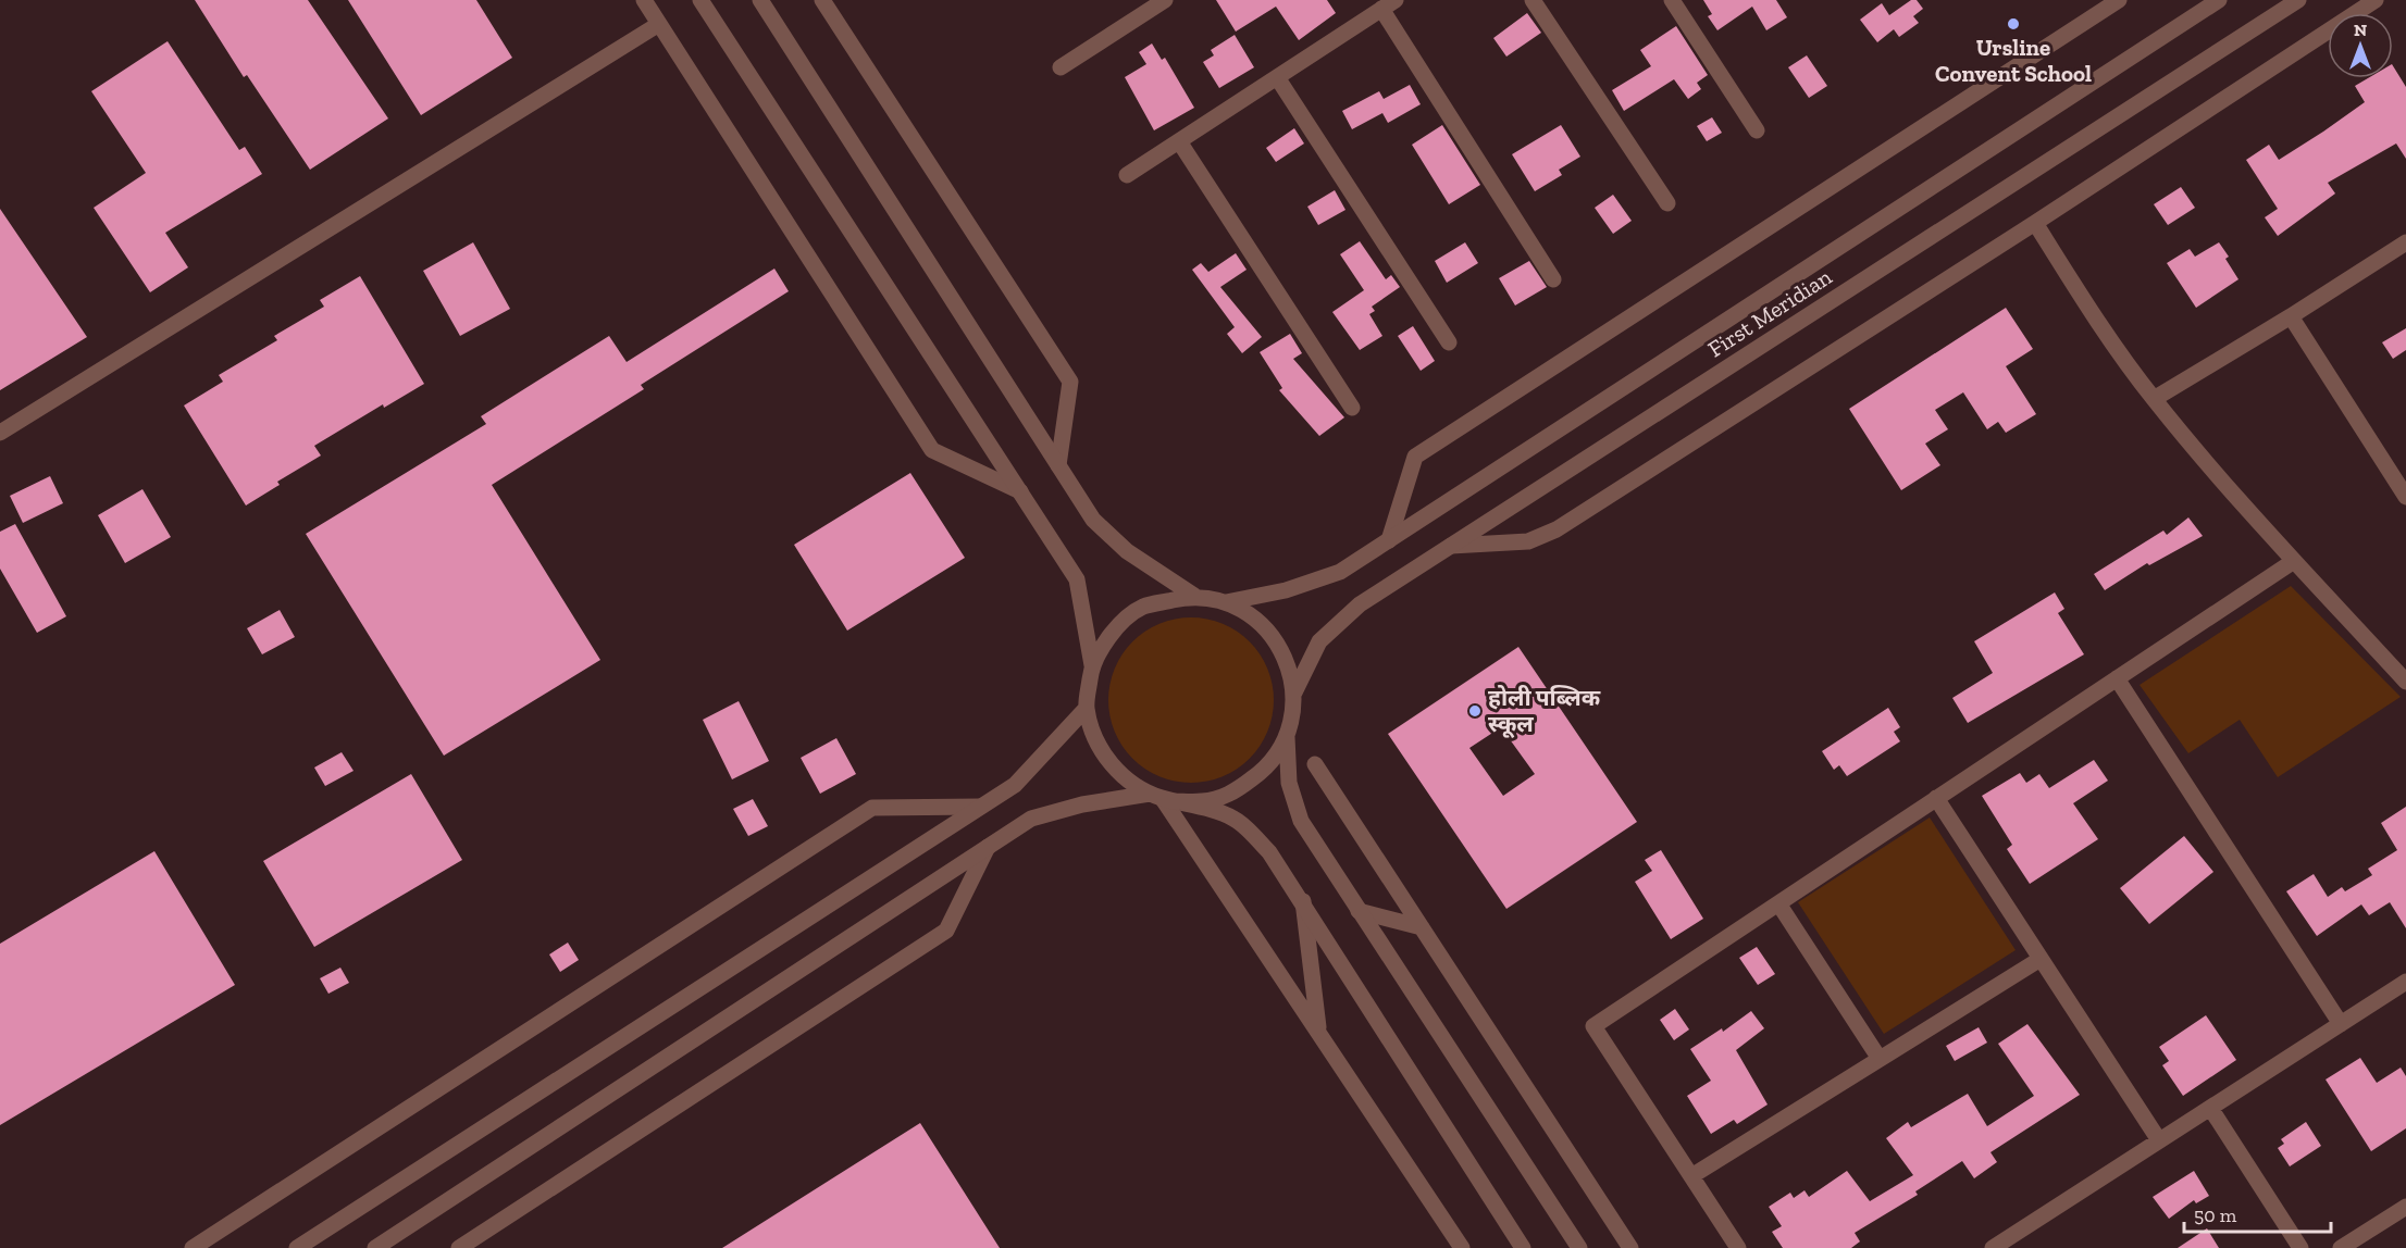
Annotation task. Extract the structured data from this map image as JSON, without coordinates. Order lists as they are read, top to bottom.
{
  "streets": {
    "street": ["First Meridian"]
  },
  "places": ["Ursline Convent School", "होली पब्लिक स्कूल"],
  "scale_bar": "50 m",
  "north": "top"
}
